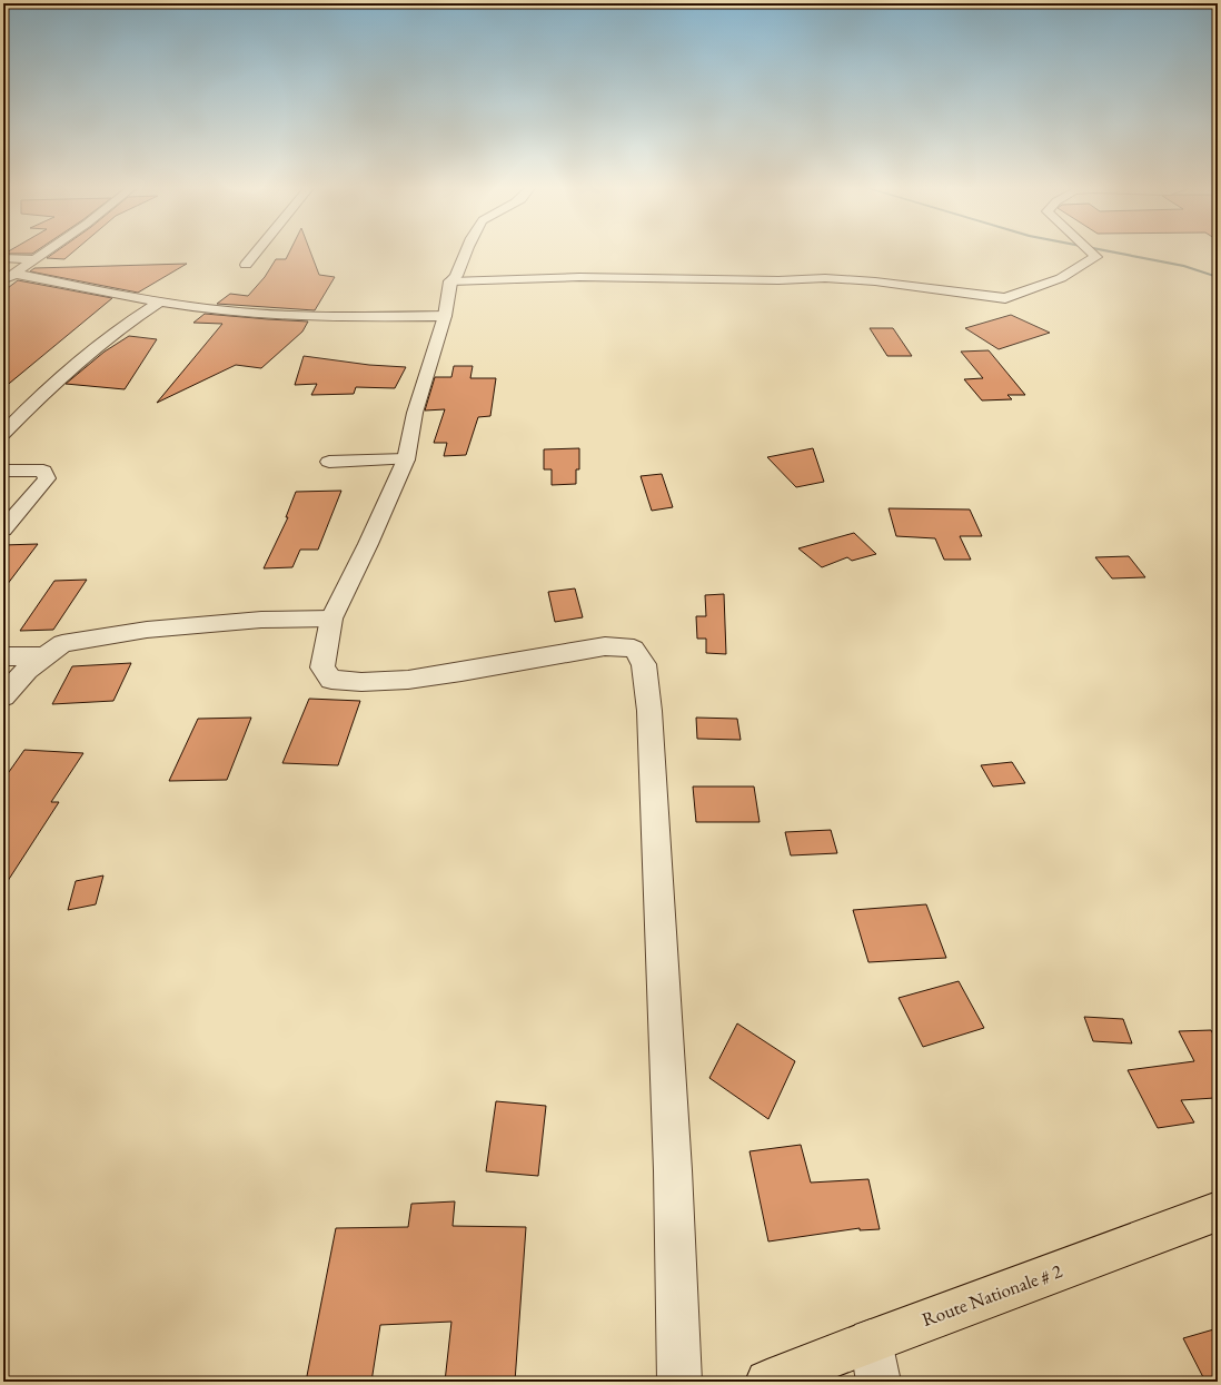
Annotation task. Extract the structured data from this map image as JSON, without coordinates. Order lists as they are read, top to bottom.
{
  "streets": {
    "main road": ["Route Nationale # 2"]
  }
}
